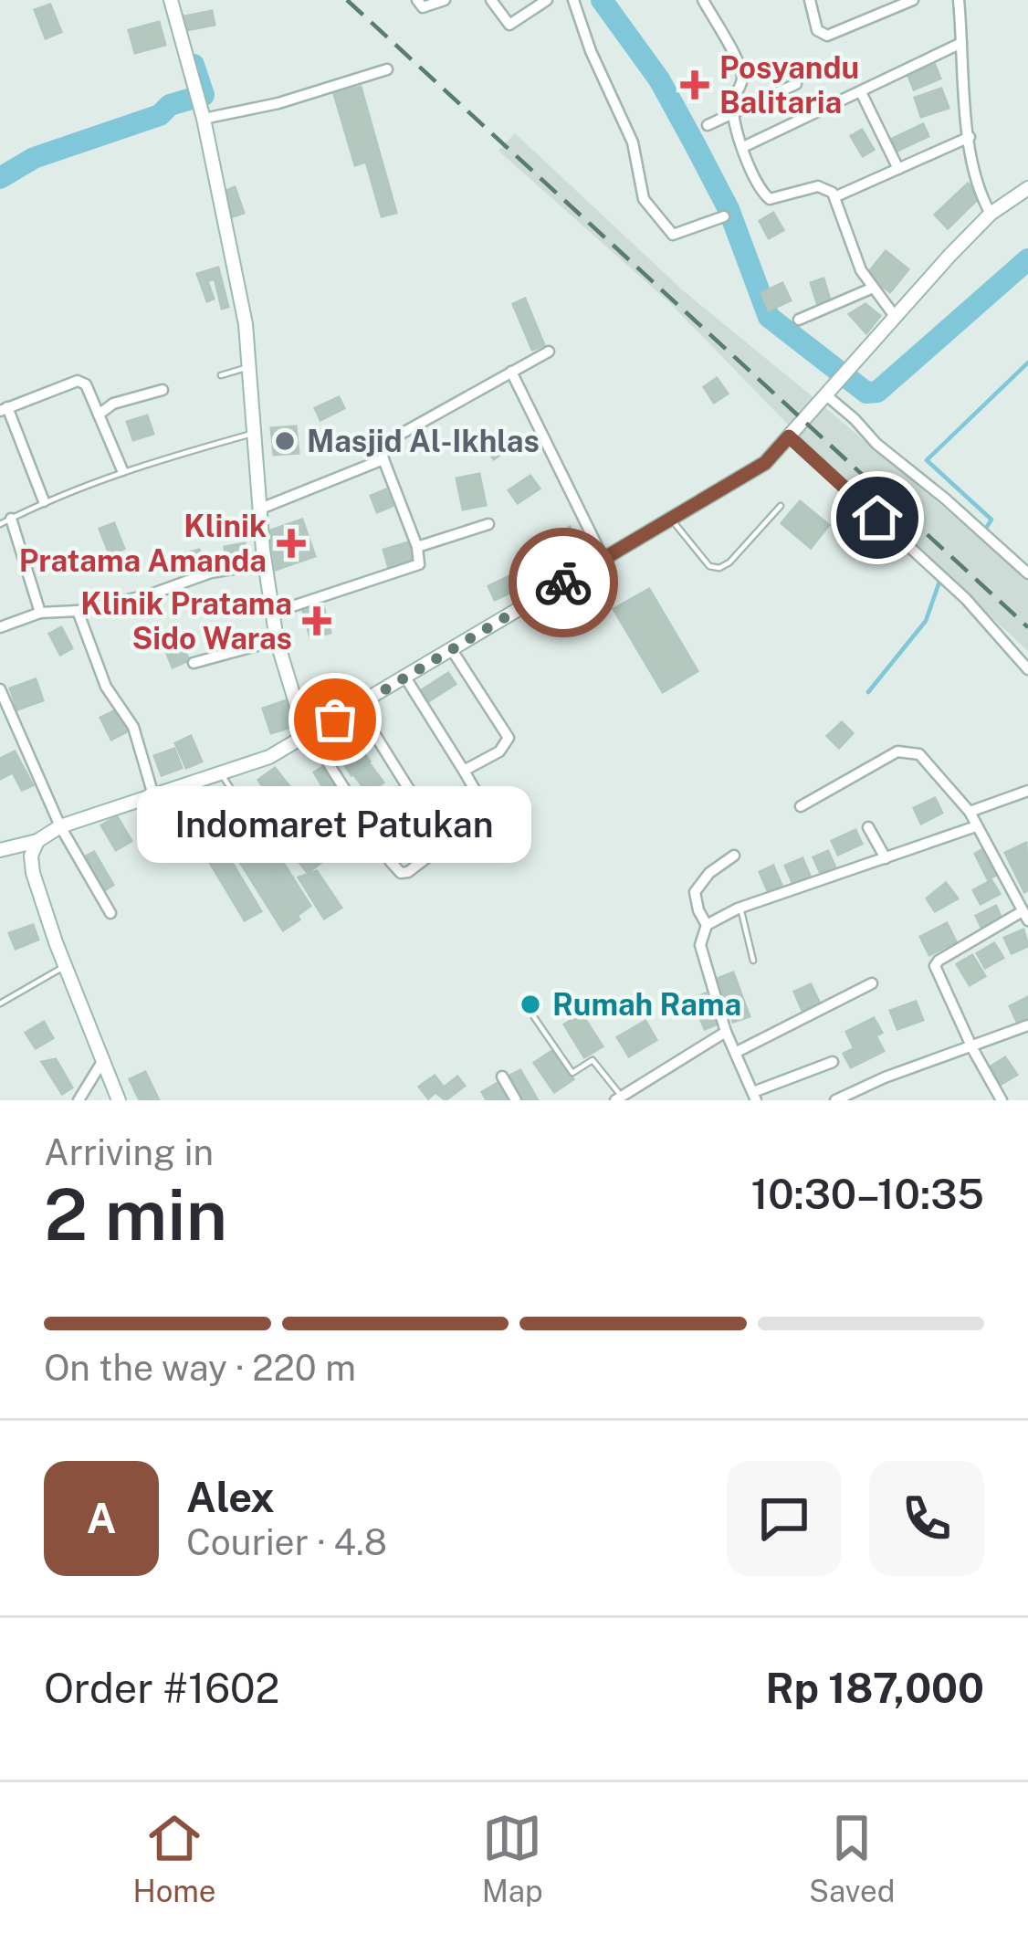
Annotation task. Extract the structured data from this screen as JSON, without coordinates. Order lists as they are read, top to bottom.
{
  "places": {
    "health": ["Posyandu Balitaria", "Klinik Pratama Amanda", "Klinik Pratama Sido Waras"],
    "other": ["Masjid Al-Ikhlas", "Indomaret Patukan", "Rumah Rama"]
  },
  "page": {
    "bubble": "Indomaret Patukan",
    "heading": ["2 min", "Arriving in", "10:30–10:35"],
    "panel": [
      "Alex",
      "Courier · 4.8",
      "Order #1602",
      "Rp 187,000"
    ],
    "bar": "On the way · 220 m",
    "round": "A",
    "tabs": ["Home", "Map", "Saved"]
  }
}
